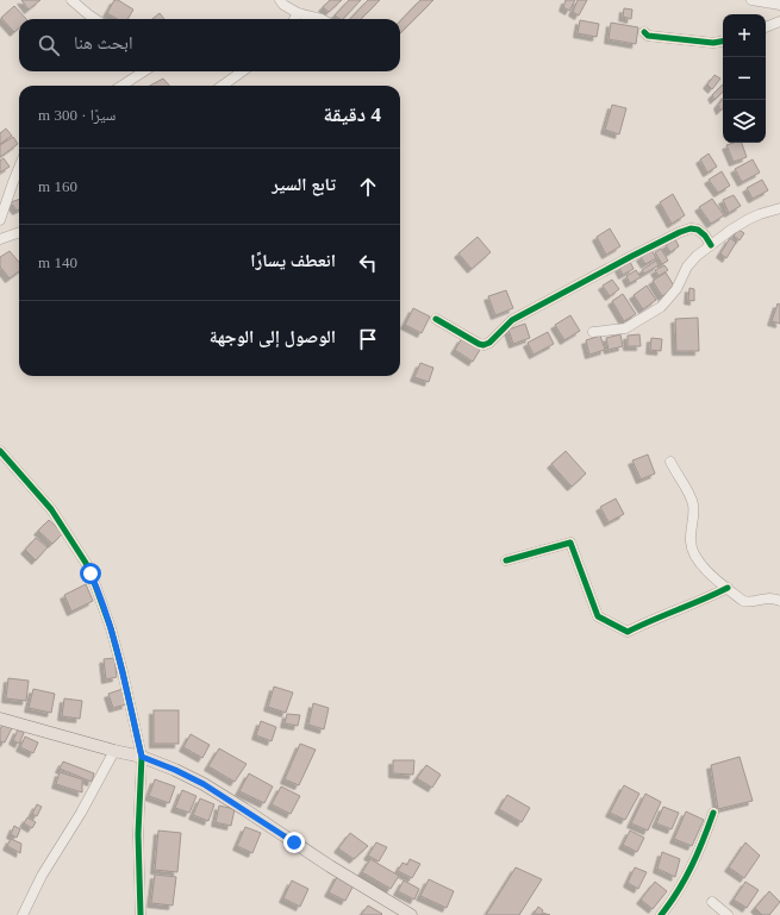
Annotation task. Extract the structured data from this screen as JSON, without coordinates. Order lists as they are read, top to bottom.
{
  "page": {
    "map_buttons": ["+", "−"],
    "search": "ابحث هنا",
    "heading": ["4 دقيقة", "سيرًا · 300 m"],
    "list": [
      ["تابع السير", "160 m"],
      ["انعطف يسارًا", "140 m"],
      "الوصول إلى الوجهة"
    ]
  }
}
